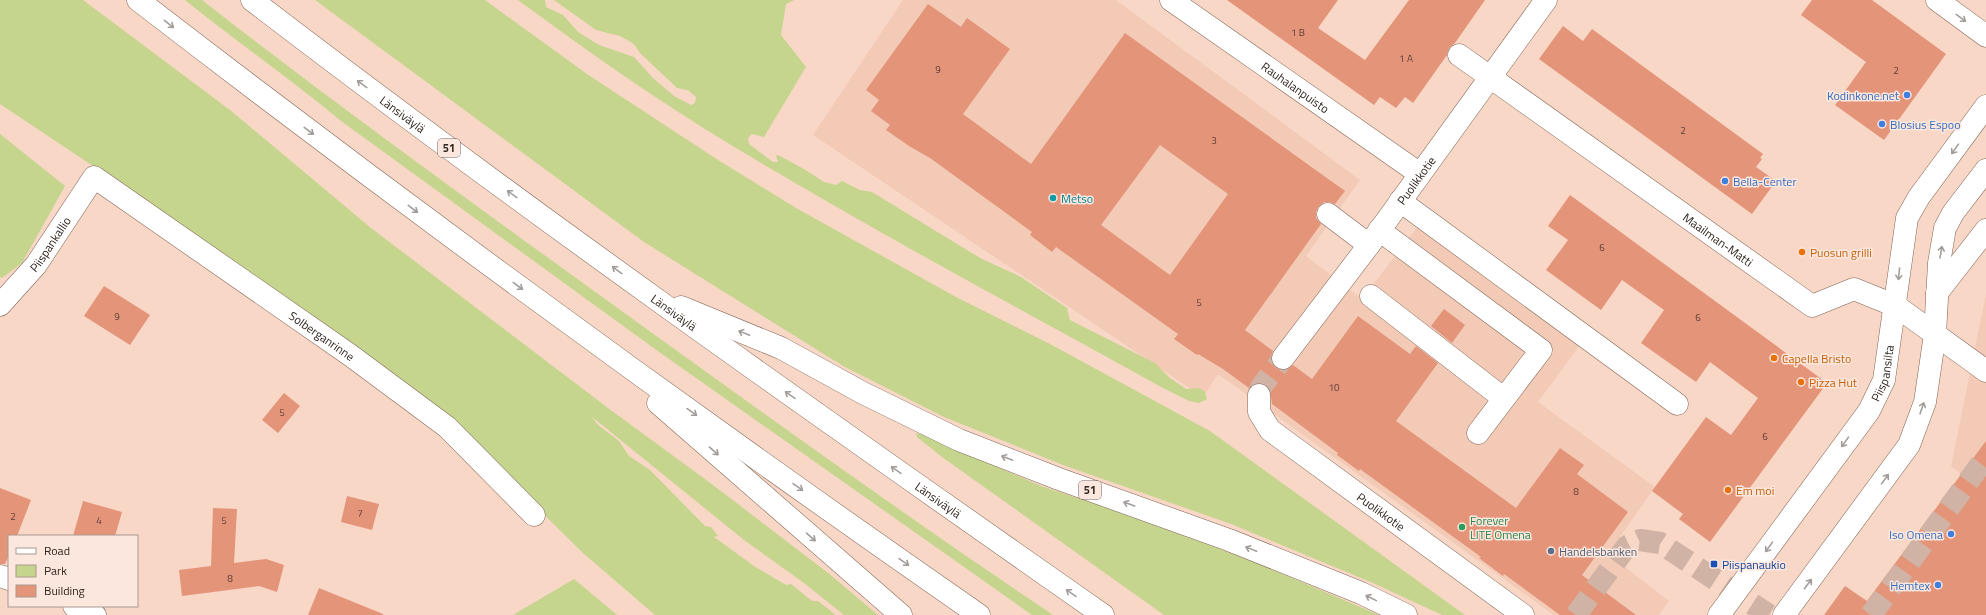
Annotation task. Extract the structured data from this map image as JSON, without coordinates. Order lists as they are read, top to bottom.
{
  "streets": {
    "main road": [
      "Rauhalanpuisto",
      "Länsiväylä",
      "51",
      "Puolikkotie",
      "Maailman-Matti",
      "Piispankallio",
      "Solberganrinne",
      "Piispansilta"
    ]
  },
  "crossings": [
    ["Rauhalanpuisto", "Puolikkotie"],
    ["Länsiväylä", "51"],
    ["Puolikkotie", "Maailman-Matti"],
    ["Maailman-Matti", "Piispansilta"],
    ["Piispankallio", "Solberganrinne"]
  ],
  "places": {
    "other": [
      "Kodinkone.net",
      "Blosius Espoo",
      "Bella-Center",
      "Metso",
      "Puosun grilli",
      "Capella Bristo",
      "Pizza Hut",
      "Em moi",
      "Forever LITE Omena",
      "Iso Omena",
      "Handelsbanken",
      "Hemtex"
    ],
    "transit": ["Piispanaukio"]
  },
  "house_numbers": [
    "1 B",
    "1 A",
    "9",
    "2",
    "2",
    "3",
    "6",
    "5",
    "9",
    "6",
    "10",
    "5",
    "6",
    "8",
    "7",
    "2",
    "4",
    "5",
    "8"
  ],
  "legend": ["Road", "Park", "Building"]
}
